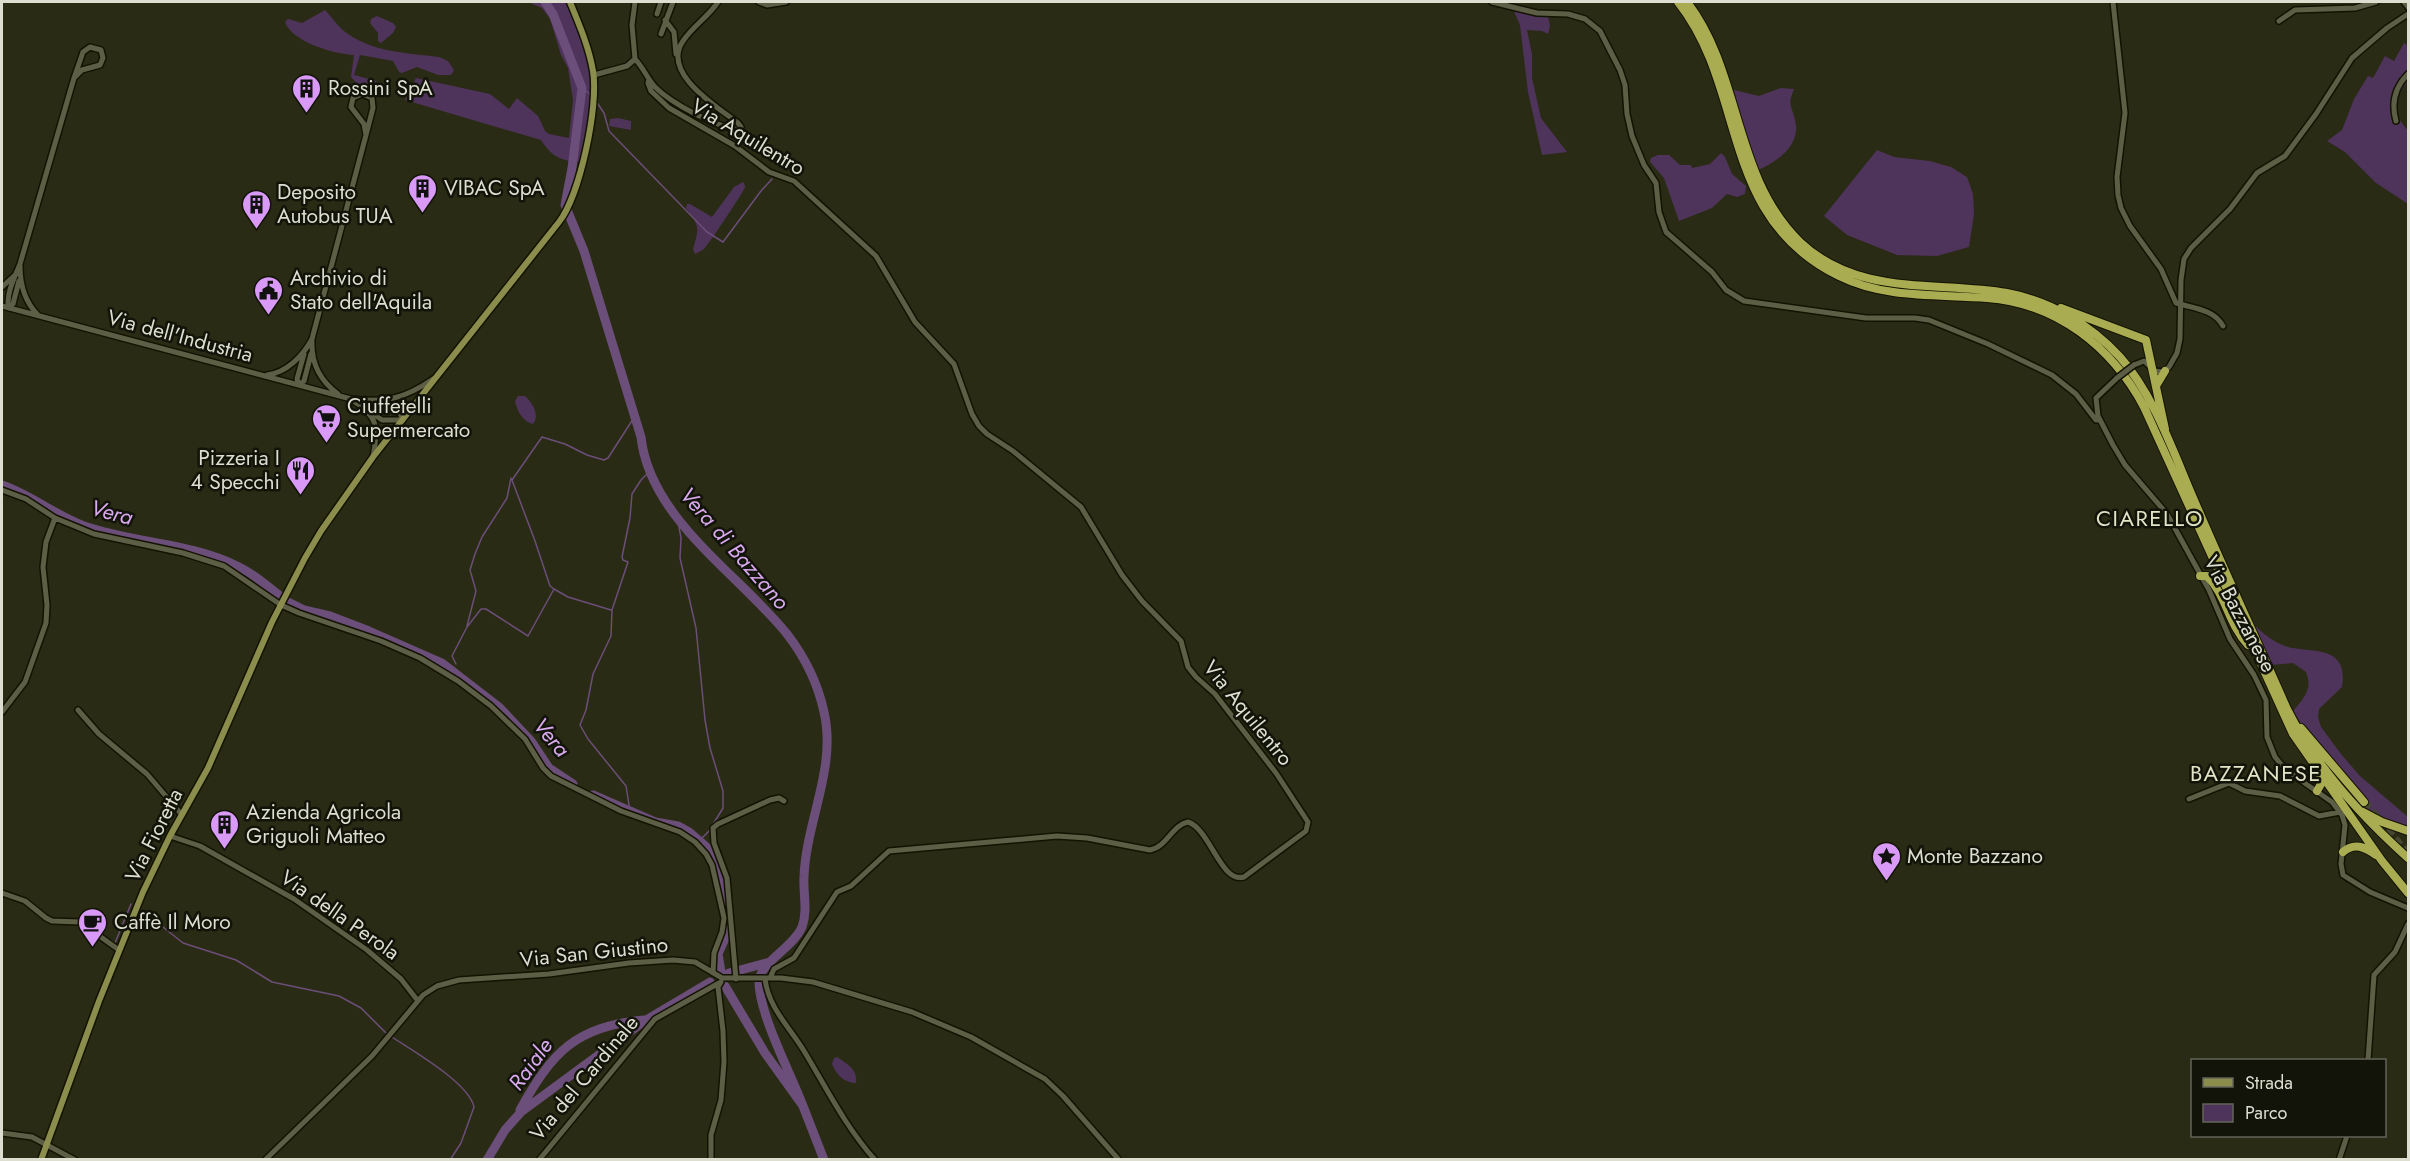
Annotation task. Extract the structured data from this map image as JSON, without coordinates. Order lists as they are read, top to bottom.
{
  "streets": {
    "main road": ["Via Fioretta"],
    "street": [
      "Via Aquilentro",
      "Via dell'Industria",
      "Via Bazzanese",
      "Via della Perola",
      "Via San Giustino",
      "Via del Cardinale"
    ]
  },
  "crossings": [
    ["Via Aquilentro", "Via San Giustino"],
    ["Via dell'Industria", "Via Fioretta"],
    ["Via Fioretta", "Via della Perola"],
    ["Via della Perola", "Via San Giustino"],
    ["Via San Giustino", "Via del Cardinale"]
  ],
  "districts": ["CIARELLO", "BAZZANESE"],
  "water": ["Vera", "Vera di Bazzano", "Raiale"],
  "places": {
    "building": [
      "Rossini SpA",
      "VIBAC SpA",
      "Deposito Autobus TUA",
      "Azienda Agricola Griguoli Matteo"
    ],
    "public building": ["Archivio di Stato dell'Aquila"],
    "supermarket": ["Ciuffetelli Supermercato"],
    "restaurant": ["Pizzeria I 4 Specchi"],
    "place": ["Monte Bazzano"],
    "cafe": ["Caffè Il Moro"]
  },
  "legend": ["Strada", "Parco"]
}
